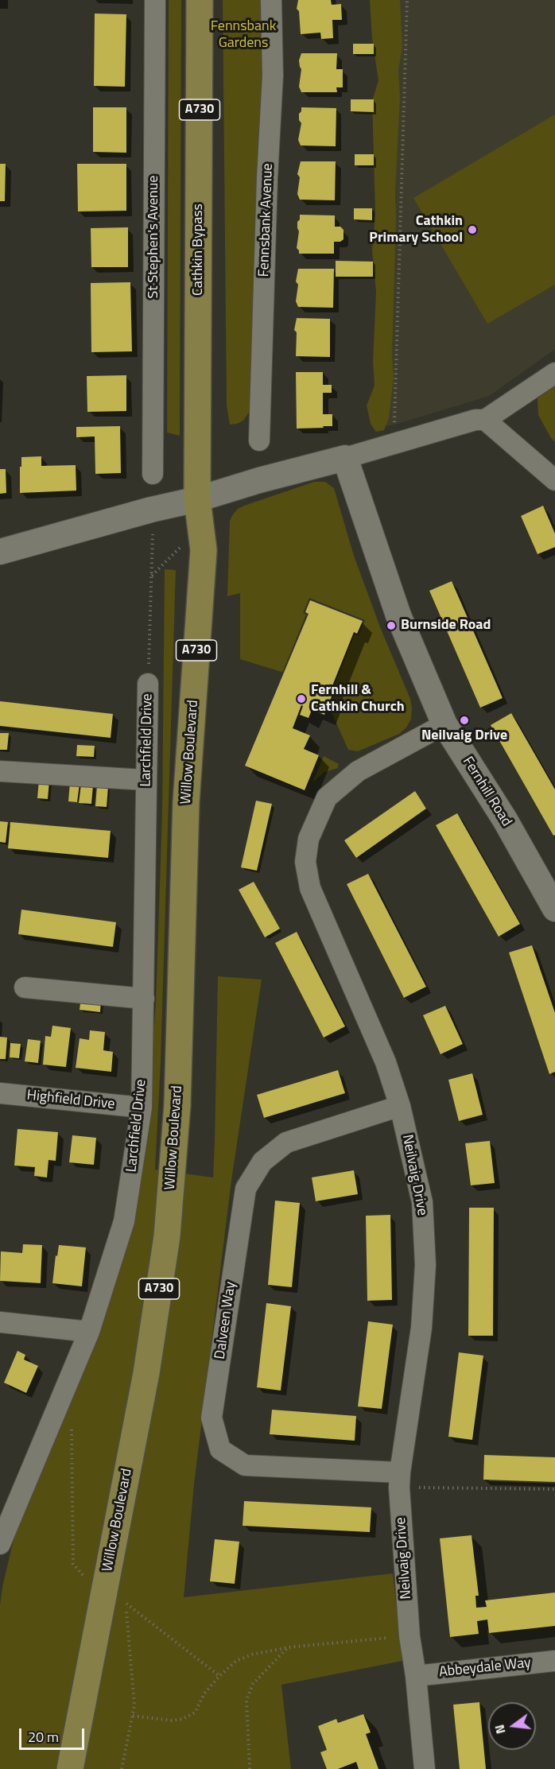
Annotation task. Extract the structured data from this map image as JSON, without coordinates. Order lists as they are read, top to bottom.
{
  "streets": {
    "main road": ["A730", "Cathkin Bypass", "Willow Boulevard"],
    "street": [
      "Fennsbank Avenue",
      "St Stephen's Avenue",
      "Larchfield Drive",
      "Fernhill Road",
      "Highfield Drive",
      "Neilvaig Drive",
      "Dalveen Way",
      "Abbeydale Way"
    ]
  },
  "crossings": [
    ["Cathkin Bypass", "Willow Boulevard"],
    ["Larchfield Drive", "Highfield Drive"],
    ["Fernhill Road", "Neilvaig Drive"],
    ["Neilvaig Drive", "Dalveen Way"],
    ["Neilvaig Drive", "Abbeydale Way"]
  ],
  "parks": ["Fennsbank Gardens"],
  "places": [
    "Cathkin Primary School",
    "Burnside Road",
    "Fernhill & Cathkin Church",
    "Neilvaig Drive"
  ],
  "scale_bar": "20 m",
  "north": "left"
}
